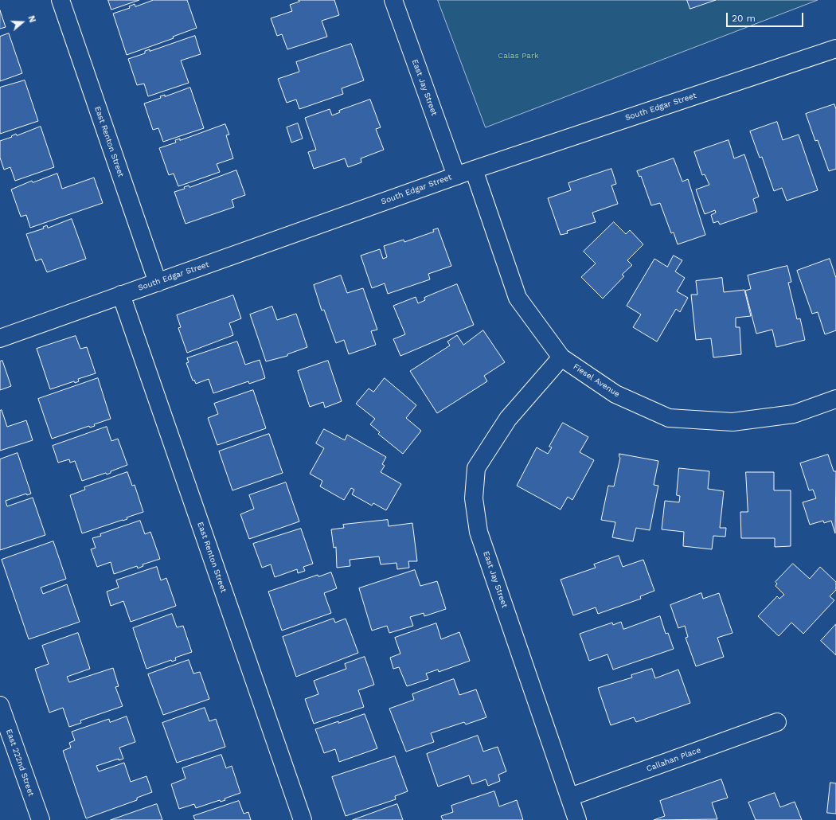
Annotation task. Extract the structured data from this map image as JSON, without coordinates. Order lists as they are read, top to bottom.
{
  "streets": {
    "street": [
      "East Jay Street",
      "South Edgar Street",
      "East Renton Street",
      "Fiesel Avenue",
      "Callahan Place",
      "East 222nd Street"
    ]
  },
  "crossings": [
    ["East Jay Street", "South Edgar Street"],
    ["East Jay Street", "Fiesel Avenue"],
    ["East Jay Street", "Callahan Place"],
    ["South Edgar Street", "East Renton Street"],
    ["South Edgar Street", "Fiesel Avenue"]
  ],
  "parks": ["Calas Park"],
  "scale_bar": "20 m",
  "north": "right"
}
